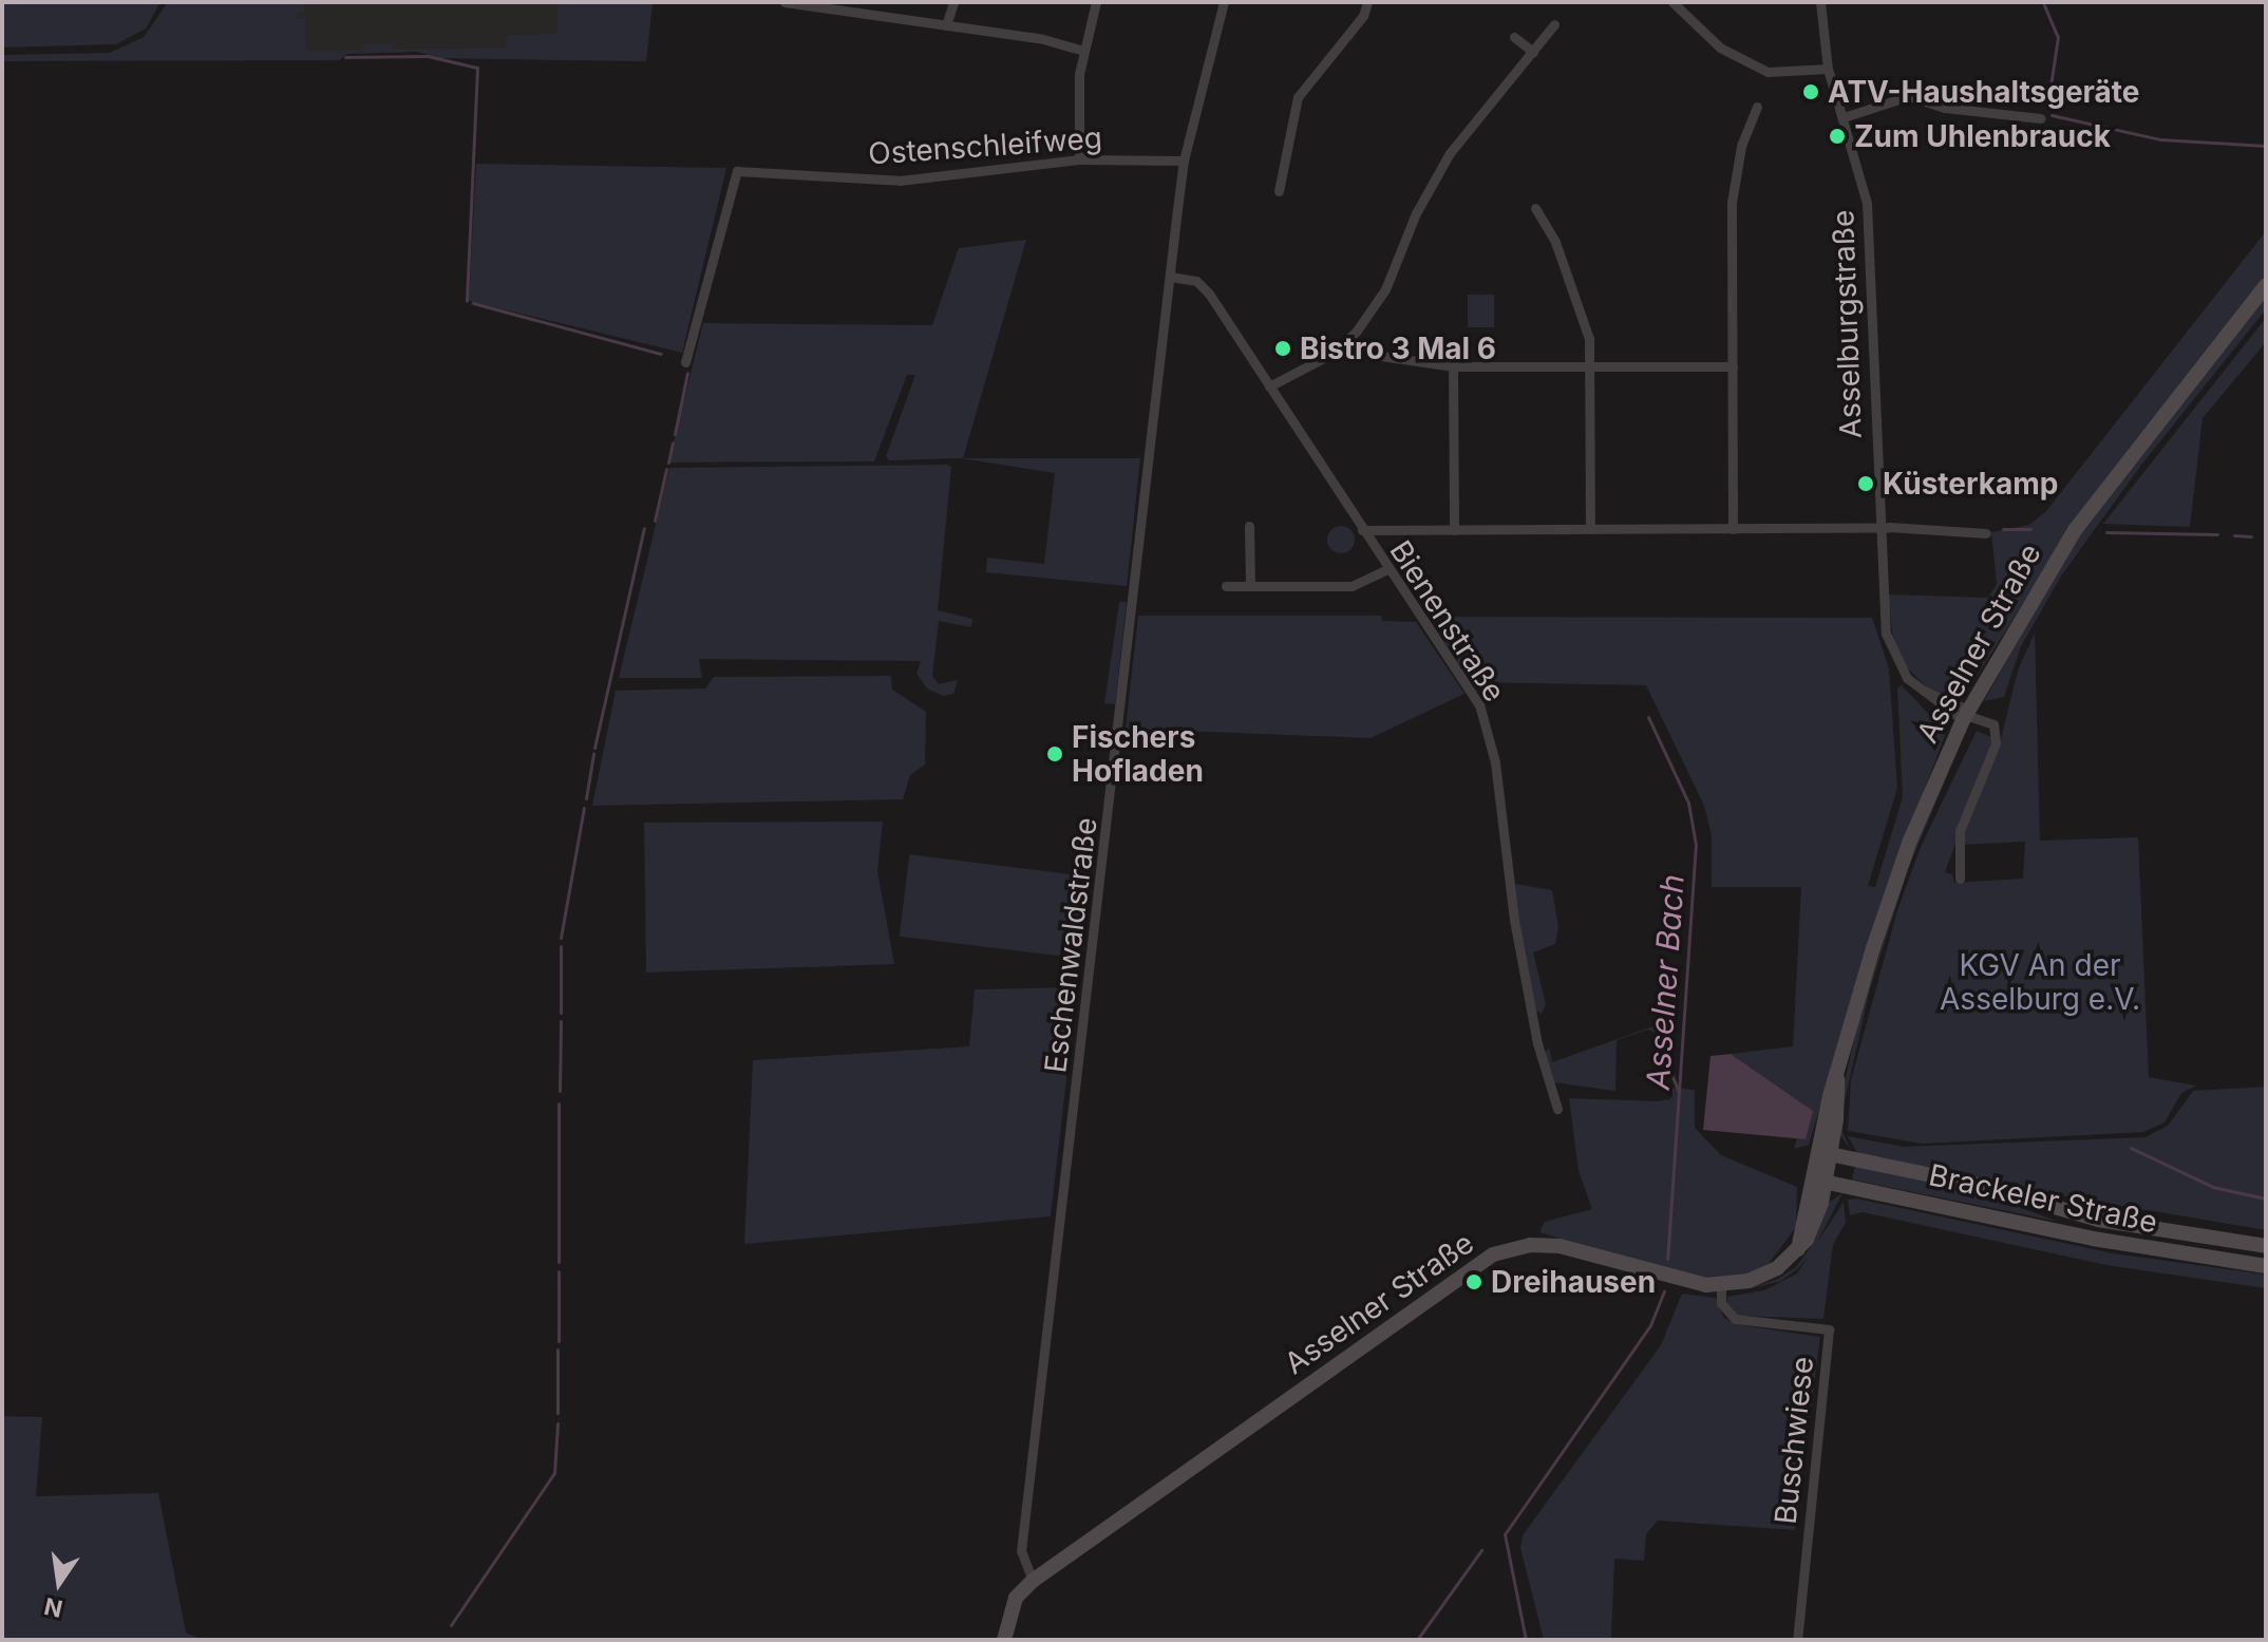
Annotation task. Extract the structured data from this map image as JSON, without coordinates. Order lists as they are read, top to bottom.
{
  "streets": {
    "main road": ["Asselner Straße", "Brackeler Straße"],
    "street": [
      "Ostenschleifweg",
      "Asselburgstraße",
      "Bienenstraße",
      "Eschenwaldstraße",
      "Buschwiese"
    ]
  },
  "crossings": [
    ["Ostenschleifweg", "Eschenwaldstraße"],
    ["Asselburgstraße", "Asselner Straße"],
    ["Bienenstraße", "Eschenwaldstraße"],
    ["Asselner Straße", "Eschenwaldstraße"],
    ["Asselner Straße", "Brackeler Straße"],
    ["Asselner Straße", "Buschwiese"]
  ],
  "water": ["Asselner Bach"],
  "parks": ["KGV An der Asselburg e.V."],
  "places": [
    "ATV-Haushaltsgeräte",
    "Zum Uhlenbrauck",
    "Bistro 3 Mal 6",
    "Küsterkamp",
    "Fischers Hofladen",
    "Dreihausen"
  ],
  "north": "bottom"
}
